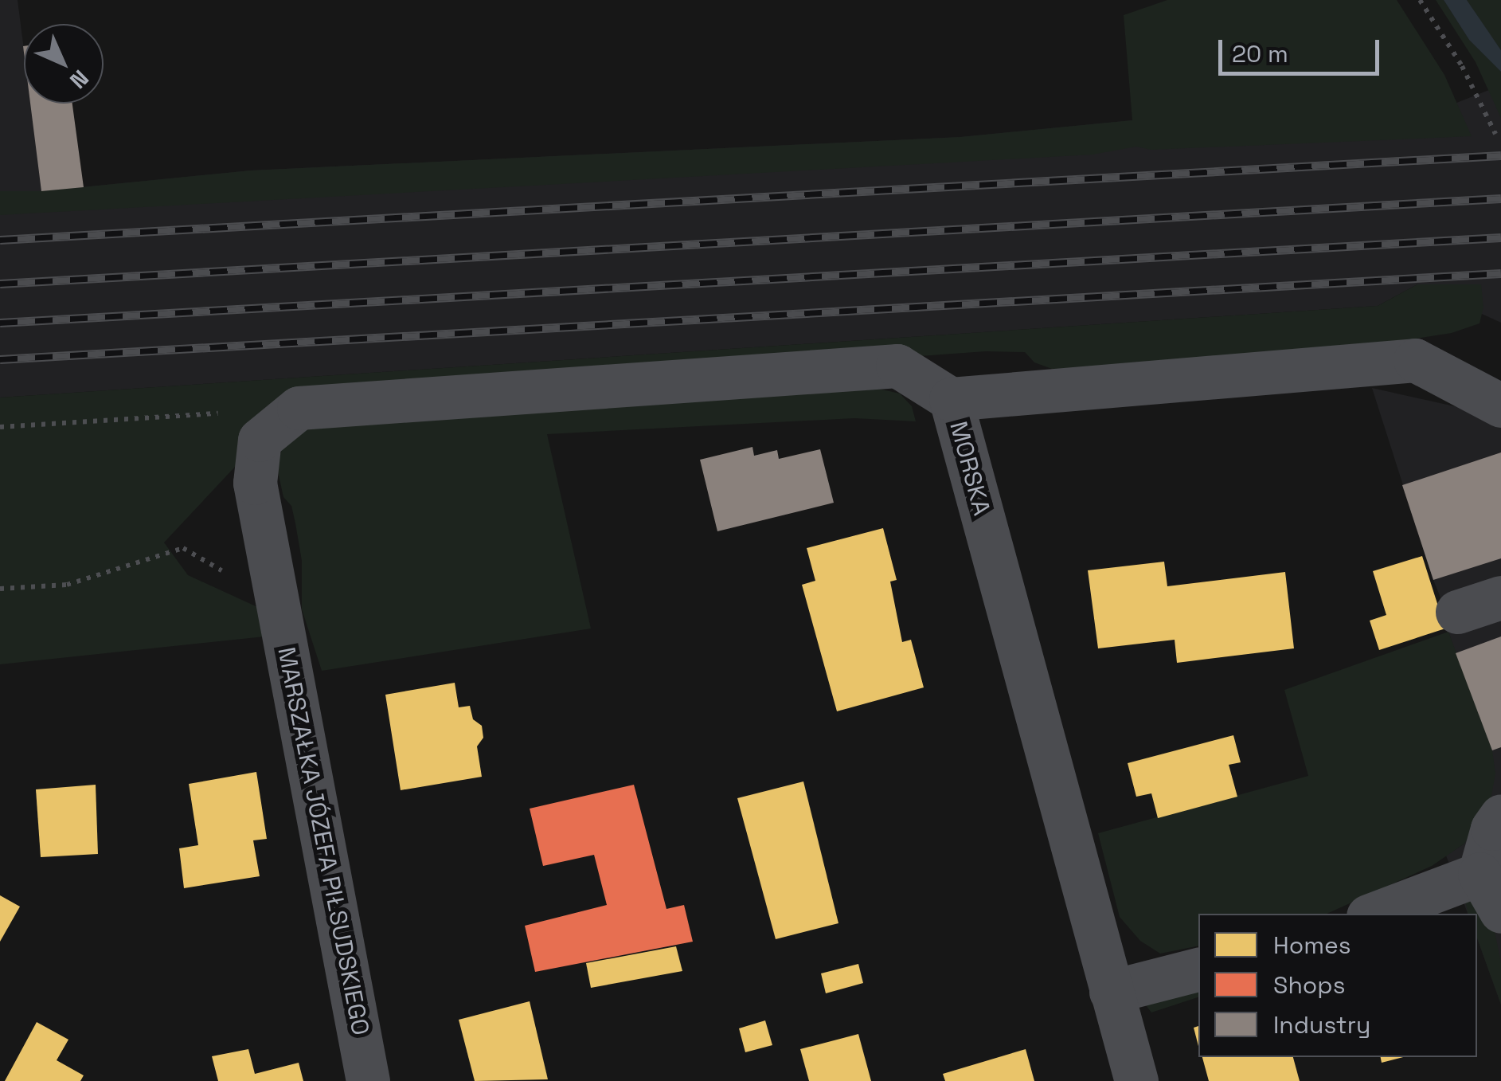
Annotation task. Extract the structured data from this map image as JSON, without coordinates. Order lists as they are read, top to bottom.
{
  "streets": {
    "street": ["MORSKA", "MARSZAŁKA JÓZEFA PIŁSUDSKIEGO"]
  },
  "crossings": [
    ["MORSKA", "MARSZAŁKA JÓZEFA PIŁSUDSKIEGO"]
  ],
  "legend": ["Homes", "Shops", "Industry"],
  "scale_bar": "20 m",
  "north": "bottom right"
}
